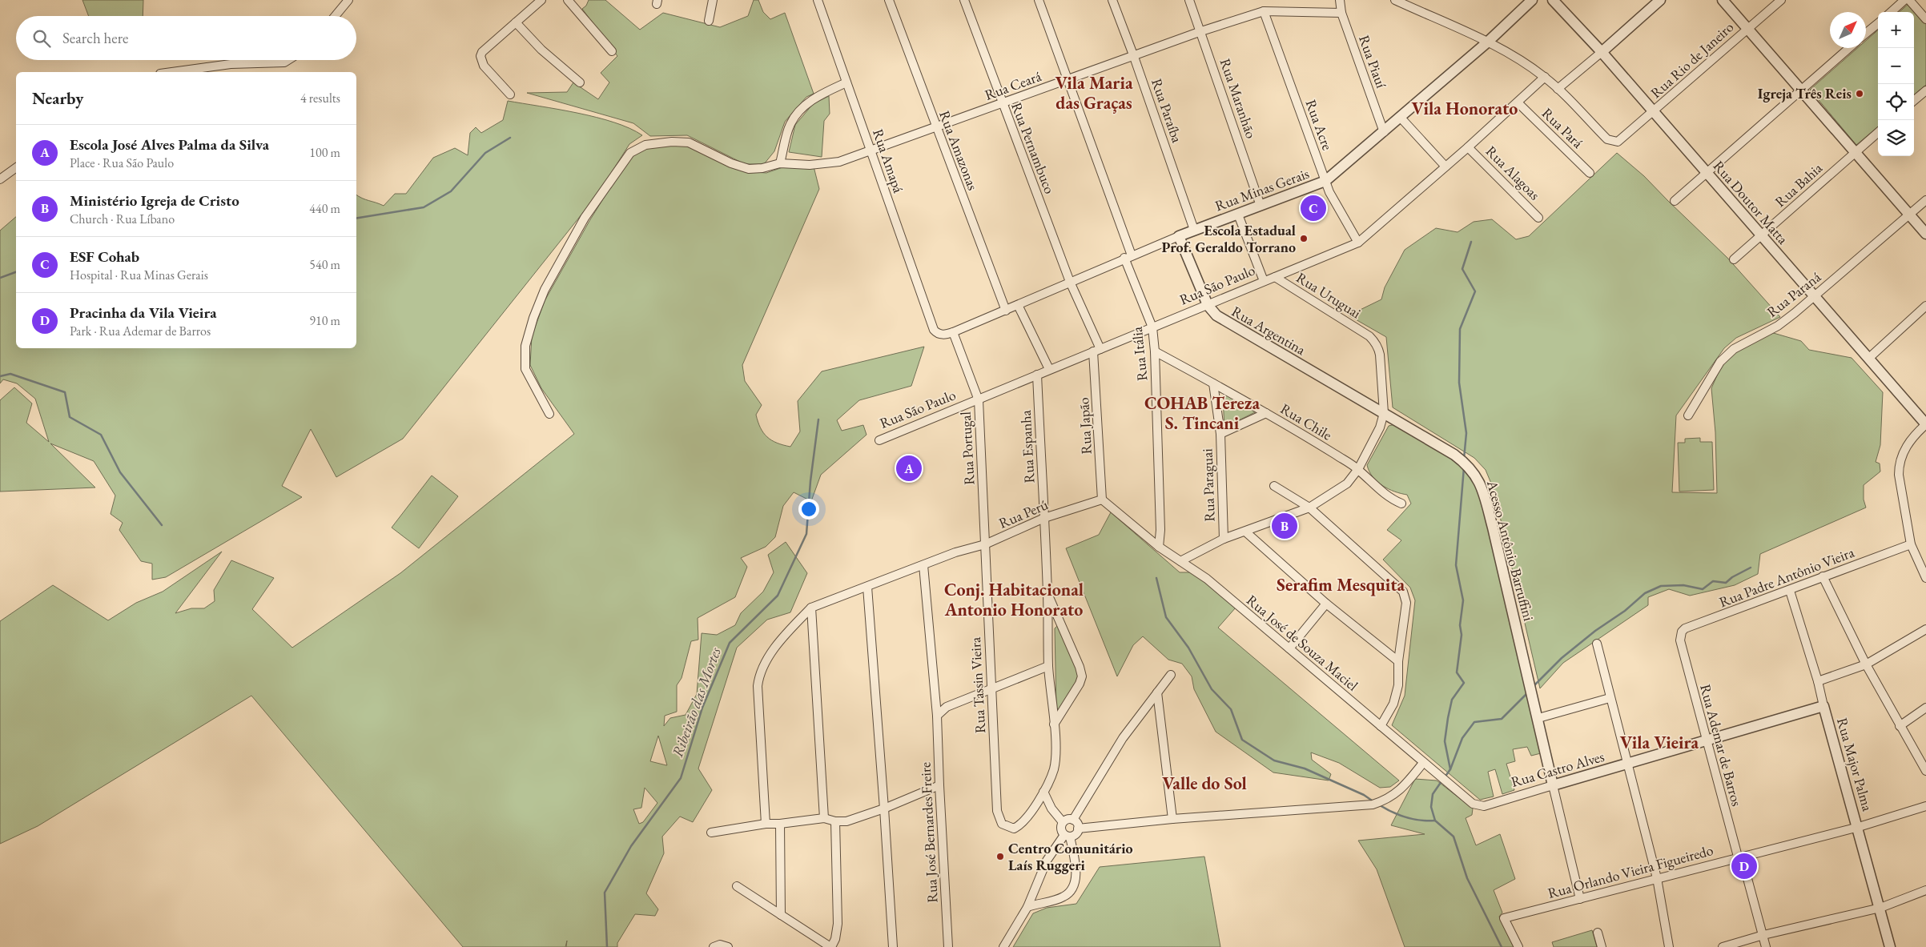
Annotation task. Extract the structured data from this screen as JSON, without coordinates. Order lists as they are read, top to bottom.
{
  "streets": {
    "street": [
      "Rua Rio de Janeiro",
      "Rua Piauí",
      "Rua Ceará",
      "Rua Maranhão",
      "Rua Paraíba",
      "Rua Acre",
      "Rua Pará",
      "Rua Pernambuco",
      "Rua Amazonas",
      "Rua Amapá",
      "Rua Alagoas",
      "Rua Bahia",
      "Rua Minas Gerais",
      "Rua Doutor Matta",
      "Rua São Paulo",
      "Rua Paraná",
      "Rua Uruguai",
      "Rua Argentina",
      "Rua Itália",
      "Rua Chile",
      "Rua Japão",
      "Rua Espanha",
      "Rua Portugal",
      "Rua Paraguai",
      "Rua Perú",
      "Acesso Antônio Barruffini",
      "Rua Padre Antônio Vieira",
      "Rua José de Souza Maciel",
      "Rua Tassin Vieira",
      "Rua Ademar de Barros",
      "Rua Major Palma",
      "Rua Castro Alves",
      "Rua José Bernardes Freire",
      "Rua Orlando Vieira Figueiredo"
    ]
  },
  "crossings": [
    ["Rua Rio de Janeiro", "Rua Doutor Matta"],
    ["Rua Piauí", "Rua Ceará"],
    ["Rua Piauí", "Rua Minas Gerais"],
    ["Rua Ceará", "Rua Maranhão"],
    ["Rua Ceará", "Rua Paraíba"],
    ["Rua Ceará", "Rua Acre"],
    ["Rua Ceará", "Rua Pernambuco"],
    ["Rua Ceará", "Rua Amazonas"],
    ["Rua Ceará", "Rua Amapá"],
    ["Rua Ceará", "Rua Itália"],
    ["Rua Maranhão", "Rua Minas Gerais"],
    ["Rua Paraíba", "Rua Minas Gerais"],
    ["Rua Acre", "Rua Minas Gerais"],
    ["Rua Acre", "Rua São Paulo"],
    ["Rua Pará", "Rua São Paulo"],
    ["Rua Pernambuco", "Rua Minas Gerais"],
    ["Rua Pernambuco", "Rua Japão"],
    ["Rua Amazonas", "Rua Minas Gerais"],
    ["Rua Amapá", "Rua Minas Gerais"],
    ["Rua Alagoas", "Rua São Paulo"],
    ["Rua Bahia", "Rua Doutor Matta"],
    ["Rua Minas Gerais", "Rua Argentina"],
    ["Rua Minas Gerais", "Rua Itália"],
    ["Rua Minas Gerais", "Rua Japão"],
    ["Rua Minas Gerais", "Rua Portugal"],
    ["Rua Doutor Matta", "Rua Paraná"],
    ["Rua São Paulo", "Rua Uruguai"],
    ["Rua São Paulo", "Rua Argentina"],
    ["Rua São Paulo", "Rua Itália"],
    ["Rua São Paulo", "Rua Japão"],
    ["Rua São Paulo", "Rua Espanha"],
    ["Rua São Paulo", "Rua Portugal"],
    ["Rua Uruguai", "Rua Argentina"],
    ["Rua Uruguai", "Acesso Antônio Barruffini"],
    ["Rua Argentina", "Acesso Antônio Barruffini"],
    ["Rua Itália", "Rua Chile"],
    ["Rua Itália", "Rua José de Souza Maciel"],
    ["Rua Chile", "Rua Paraguai"],
    ["Rua Japão", "Rua Perú"],
    ["Rua Japão", "Rua José de Souza Maciel"],
    ["Rua Espanha", "Rua Perú"],
    ["Rua Espanha", "Rua Tassin Vieira"],
    ["Rua Portugal", "Rua Perú"],
    ["Rua Portugal", "Rua Tassin Vieira"],
    ["Rua Perú", "Rua José de Souza Maciel"],
    ["Rua Perú", "Rua Tassin Vieira"],
    ["Rua Perú", "Rua José Bernardes Freire"],
    ["Acesso Antônio Barruffini", "Rua Castro Alves"],
    ["Rua Padre Antônio Vieira", "Rua Ademar de Barros"],
    ["Rua Padre Antônio Vieira", "Rua Major Palma"],
    ["Rua José de Souza Maciel", "Rua Castro Alves"],
    ["Rua Ademar de Barros", "Rua Castro Alves"],
    ["Rua Ademar de Barros", "Rua Orlando Vieira Figueiredo"],
    ["Rua Major Palma", "Rua Castro Alves"],
    ["Rua Major Palma", "Rua Orlando Vieira Figueiredo"]
  ],
  "districts": [
    "Vila Maria das Graças",
    "Vila Honorato",
    "COHAB Tereza S. Tincani",
    "Serafim Mesquita",
    "Conj. Habitacional Antonio Honorato",
    "Vila Vieira",
    "Valle do Sol"
  ],
  "water": ["Ribeirão das Mortes"],
  "places": ["Igreja Três Reis", "Escola Estadual Prof. Geraldo Torrano", "Centro Comunitário Laís Ruggeri"],
  "north": "top right",
  "page": {
    "map_buttons": ["+", "−"],
    "search": "Search here",
    "heading": ["Nearby", "4 results"],
    "list": [
      {
        "mark": "A",
        "name": "Escola José Alves Palma da Silva",
        "note": "Place · Rua São Paulo",
        "value": "100 m"
      },
      {
        "mark": "B",
        "name": "Ministério Igreja de Cristo",
        "note": "Church · Rua Líbano",
        "value": "440 m"
      },
      {
        "mark": "C",
        "name": "ESF Cohab",
        "note": "Hospital · Rua Minas Gerais",
        "value": "540 m"
      },
      {
        "mark": "D",
        "name": "Pracinha da Vila Vieira",
        "note": "Park · Rua Ademar de Barros",
        "value": "910 m"
      }
    ],
    "pins": [
      "C",
      "A",
      "B",
      "D"
    ]
  }
}
